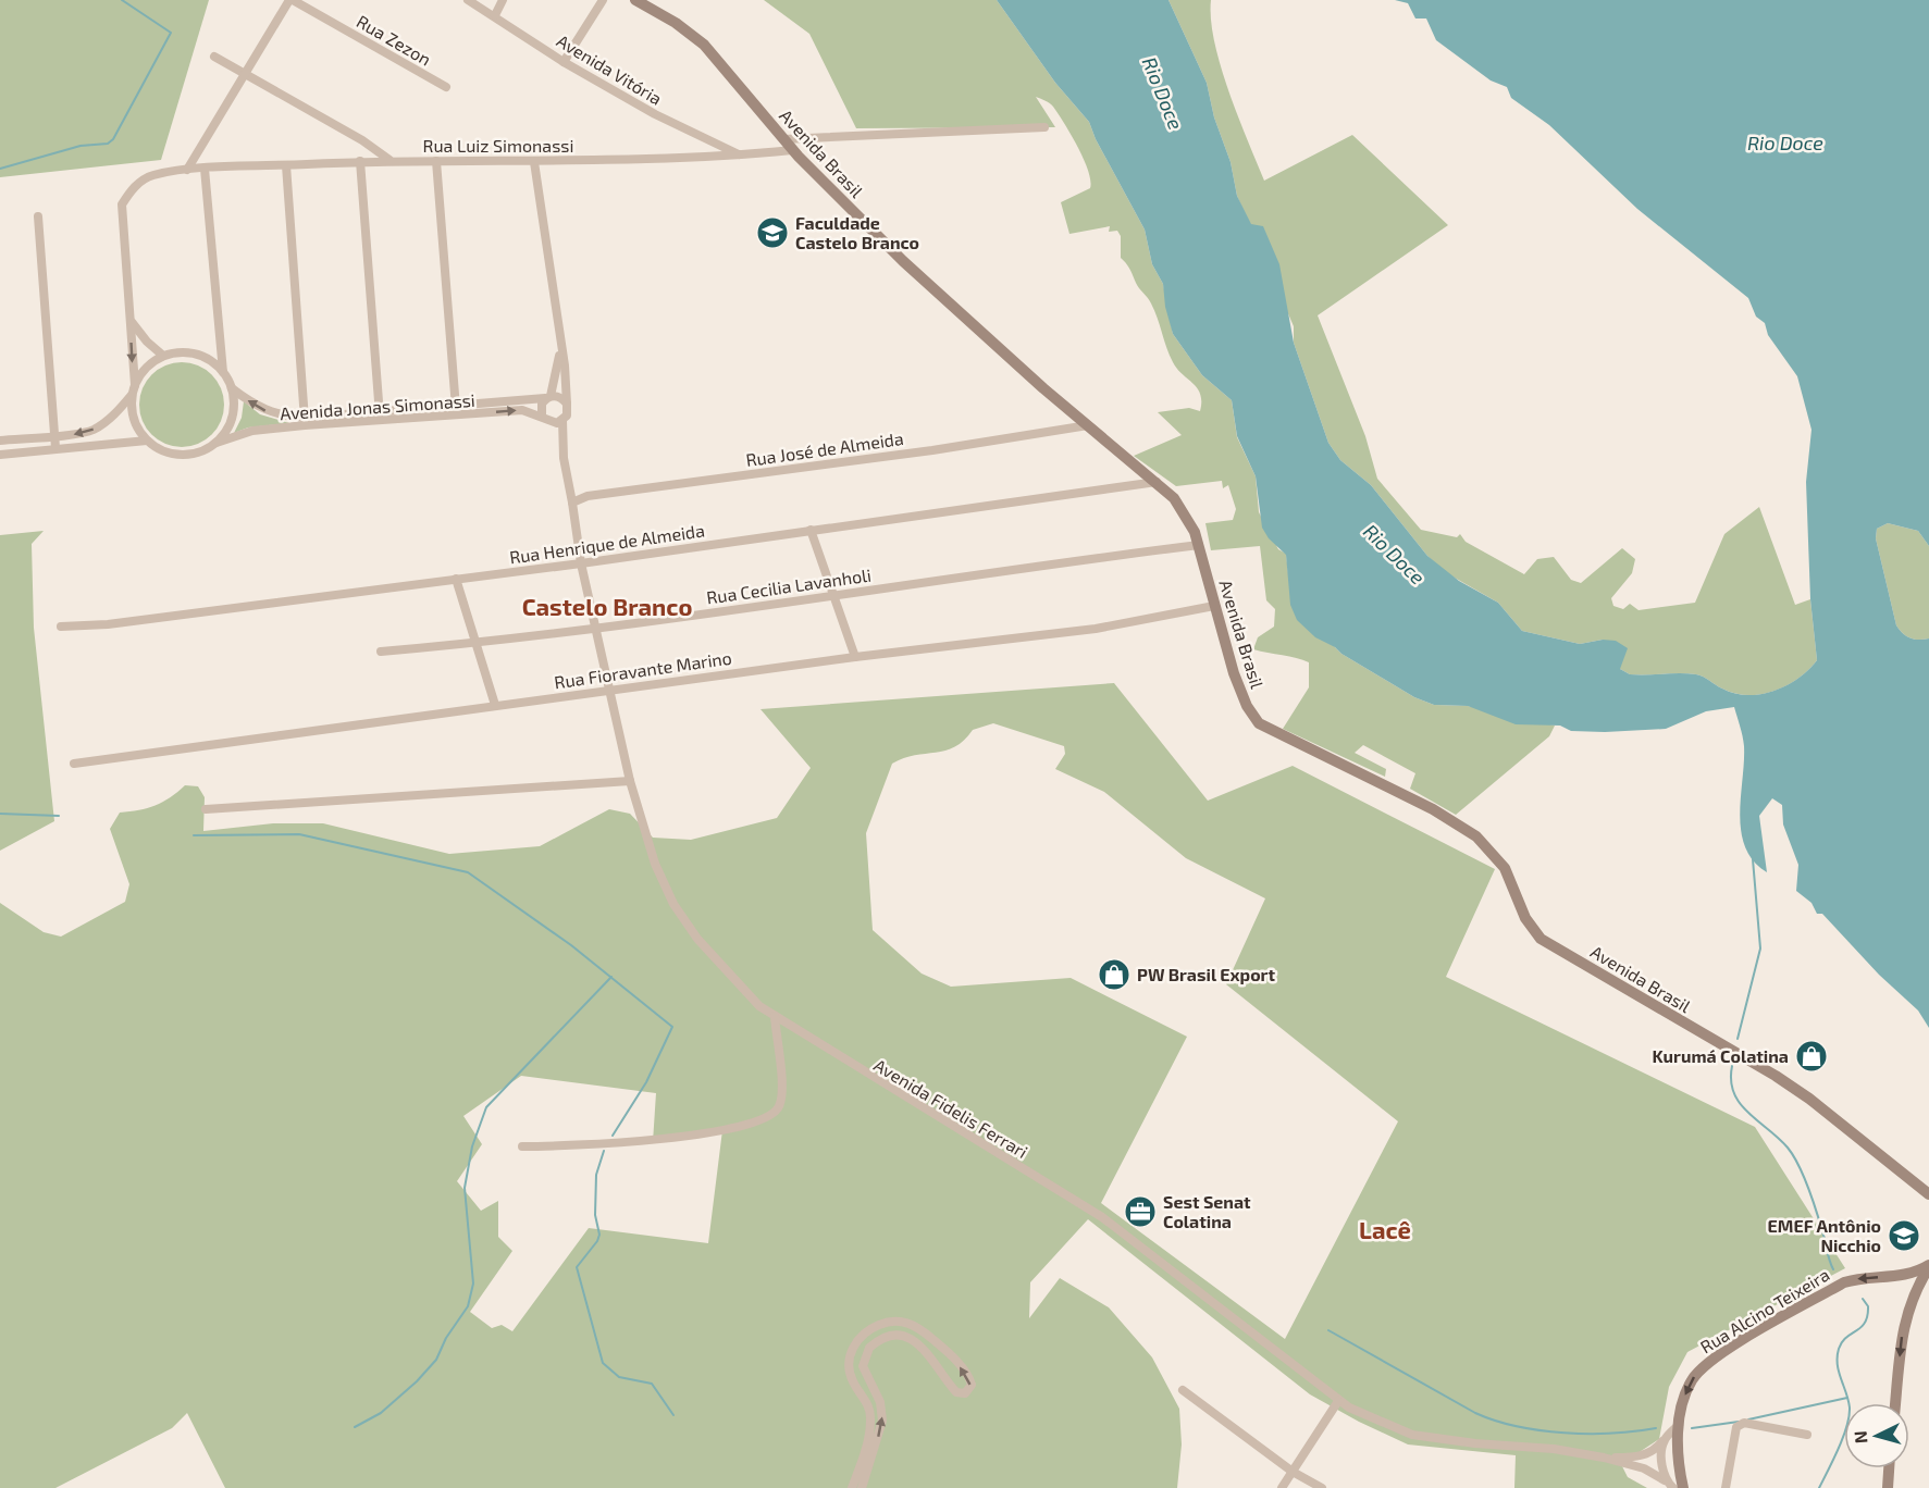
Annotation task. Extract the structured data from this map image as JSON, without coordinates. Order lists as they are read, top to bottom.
{
  "streets": {
    "main road": ["Avenida Brasil", "Rua Alcino Teixeira"],
    "street": [
      "Rua Zezon",
      "Avenida Vitória",
      "Rua Luiz Simonassi",
      "Avenida Jonas Simonassi",
      "Rua José de Almeida",
      "Rua Henrique de Almeida",
      "Rua Cecilia Lavanholi",
      "Rua Fioravante Marino",
      "Avenida Fidelis Ferrari"
    ]
  },
  "crossings": [
    ["Avenida Vitória", "Rua Luiz Simonassi"],
    ["Rua Luiz Simonassi", "Avenida Brasil"],
    ["Rua Luiz Simonassi", "Avenida Jonas Simonassi"],
    ["Avenida Brasil", "Rua José de Almeida"],
    ["Avenida Brasil", "Rua Henrique de Almeida"],
    ["Avenida Brasil", "Rua Cecilia Lavanholi"],
    ["Avenida Brasil", "Rua Fioravante Marino"],
    ["Avenida Jonas Simonassi", "Avenida Fidelis Ferrari"],
    ["Rua José de Almeida", "Avenida Fidelis Ferrari"],
    ["Rua Henrique de Almeida", "Avenida Fidelis Ferrari"],
    ["Rua Cecilia Lavanholi", "Avenida Fidelis Ferrari"],
    ["Rua Fioravante Marino", "Avenida Fidelis Ferrari"],
    ["Avenida Fidelis Ferrari", "Rua Alcino Teixeira"]
  ],
  "one_way": ["Rua Alcino Teixeira"],
  "districts": ["Castelo Branco", "Lacê"],
  "water": ["Rio Doce"],
  "places": {
    "school or university": ["Faculdade Castelo Branco", "EMEF Antônio Nicchio"],
    "shop": ["PW Brasil Export", "Kurumá Colatina"],
    "office": ["Sest Senat Colatina"]
  },
  "north": "left"
}
